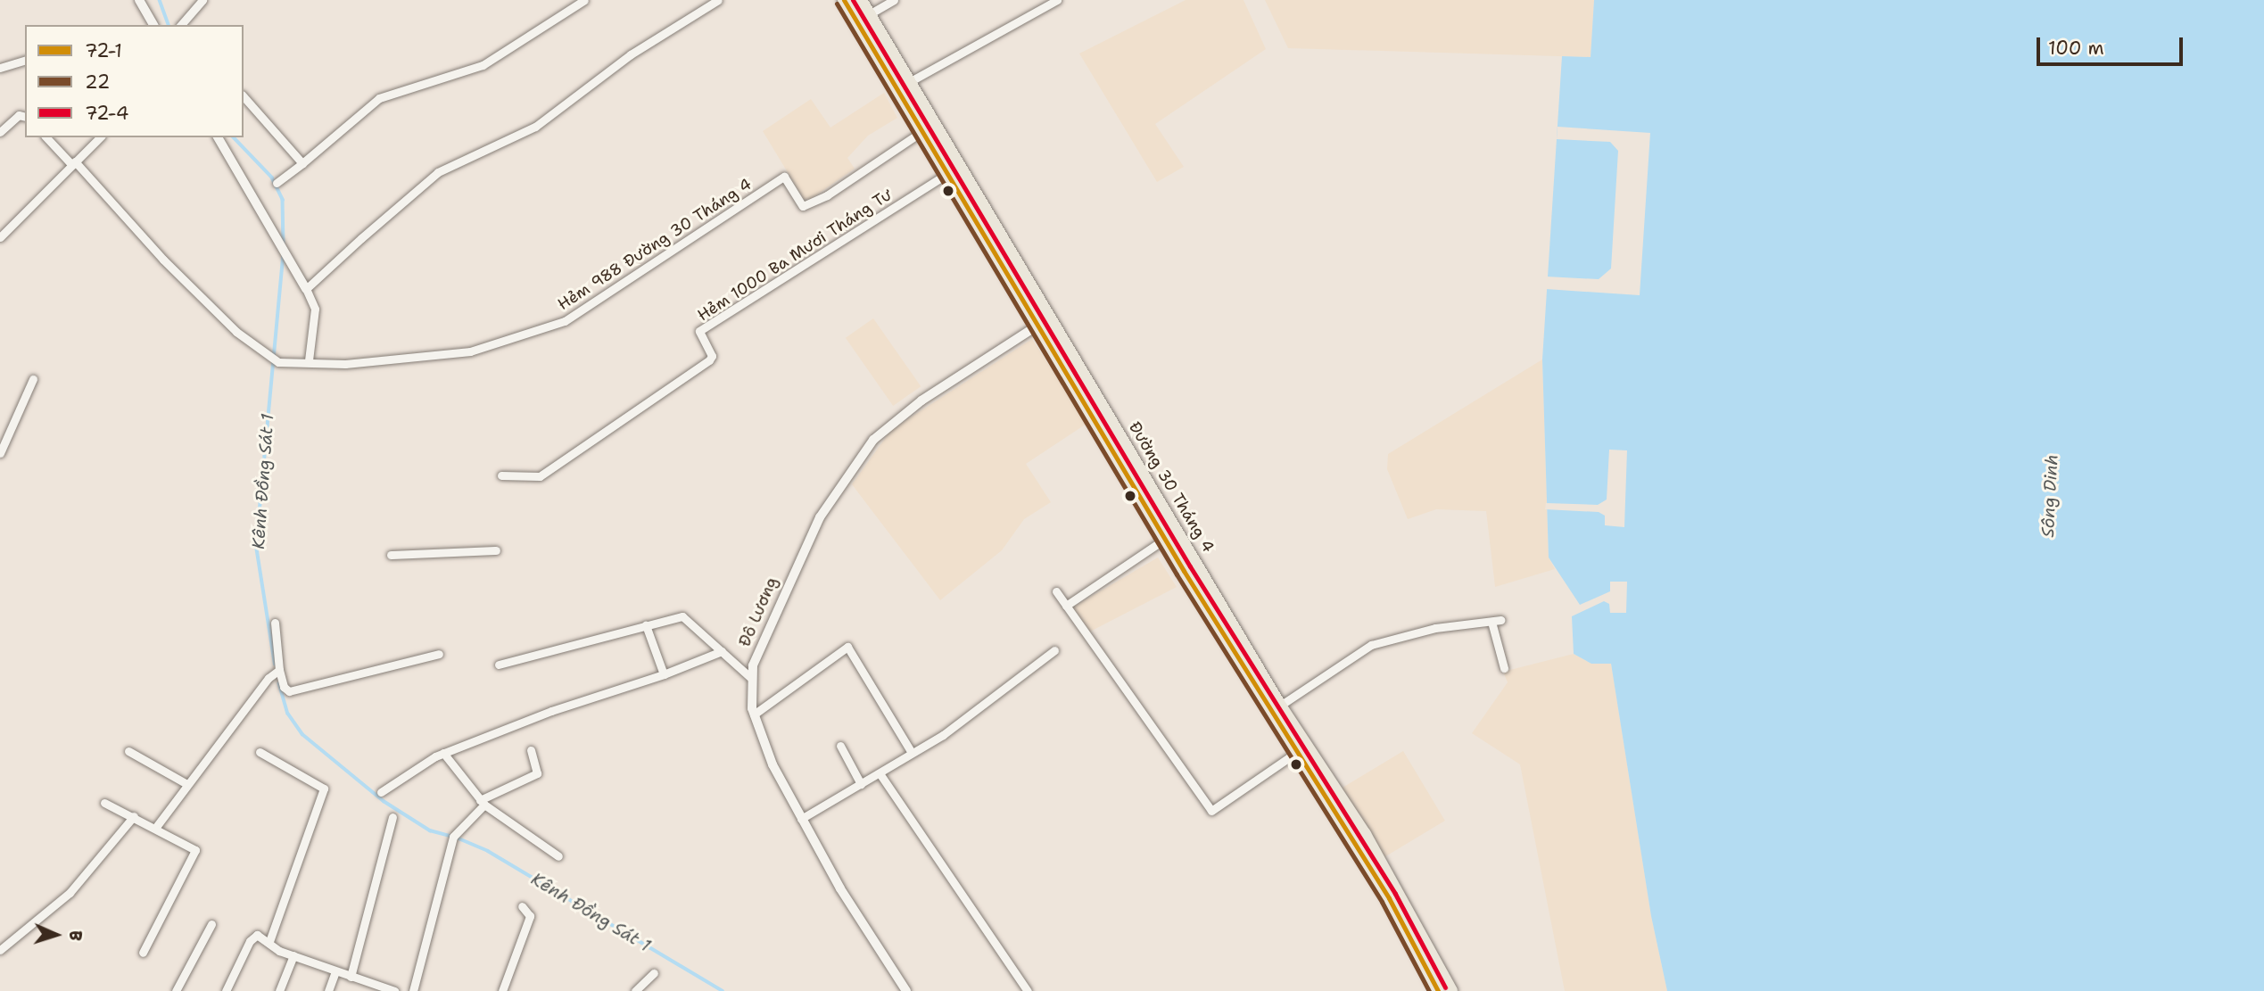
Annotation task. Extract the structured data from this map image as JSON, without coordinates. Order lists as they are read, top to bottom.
{
  "streets": {
    "main road": ["Đường 30 Tháng 4"],
    "street": ["Hẻm 988 Đường 30 Tháng 4", "Hẻm 1000 Ba Mươi Tháng Tư", "Đô Lương"]
  },
  "crossings": [
    ["Hẻm 988 Đường 30 Tháng 4", "Đường 30 Tháng 4"],
    ["Hẻm 1000 Ba Mươi Tháng Tư", "Đường 30 Tháng 4"],
    ["Đường 30 Tháng 4", "Đô Lương"]
  ],
  "water": ["Kênh Đồng Sát 1", "Sông Dinh"],
  "lines": ["transit line 72-1", "transit line 72-4", "transit line 22"],
  "legend": ["72-1", "22", "72-4"],
  "scale_bar": "100 m",
  "north": "right"
}
